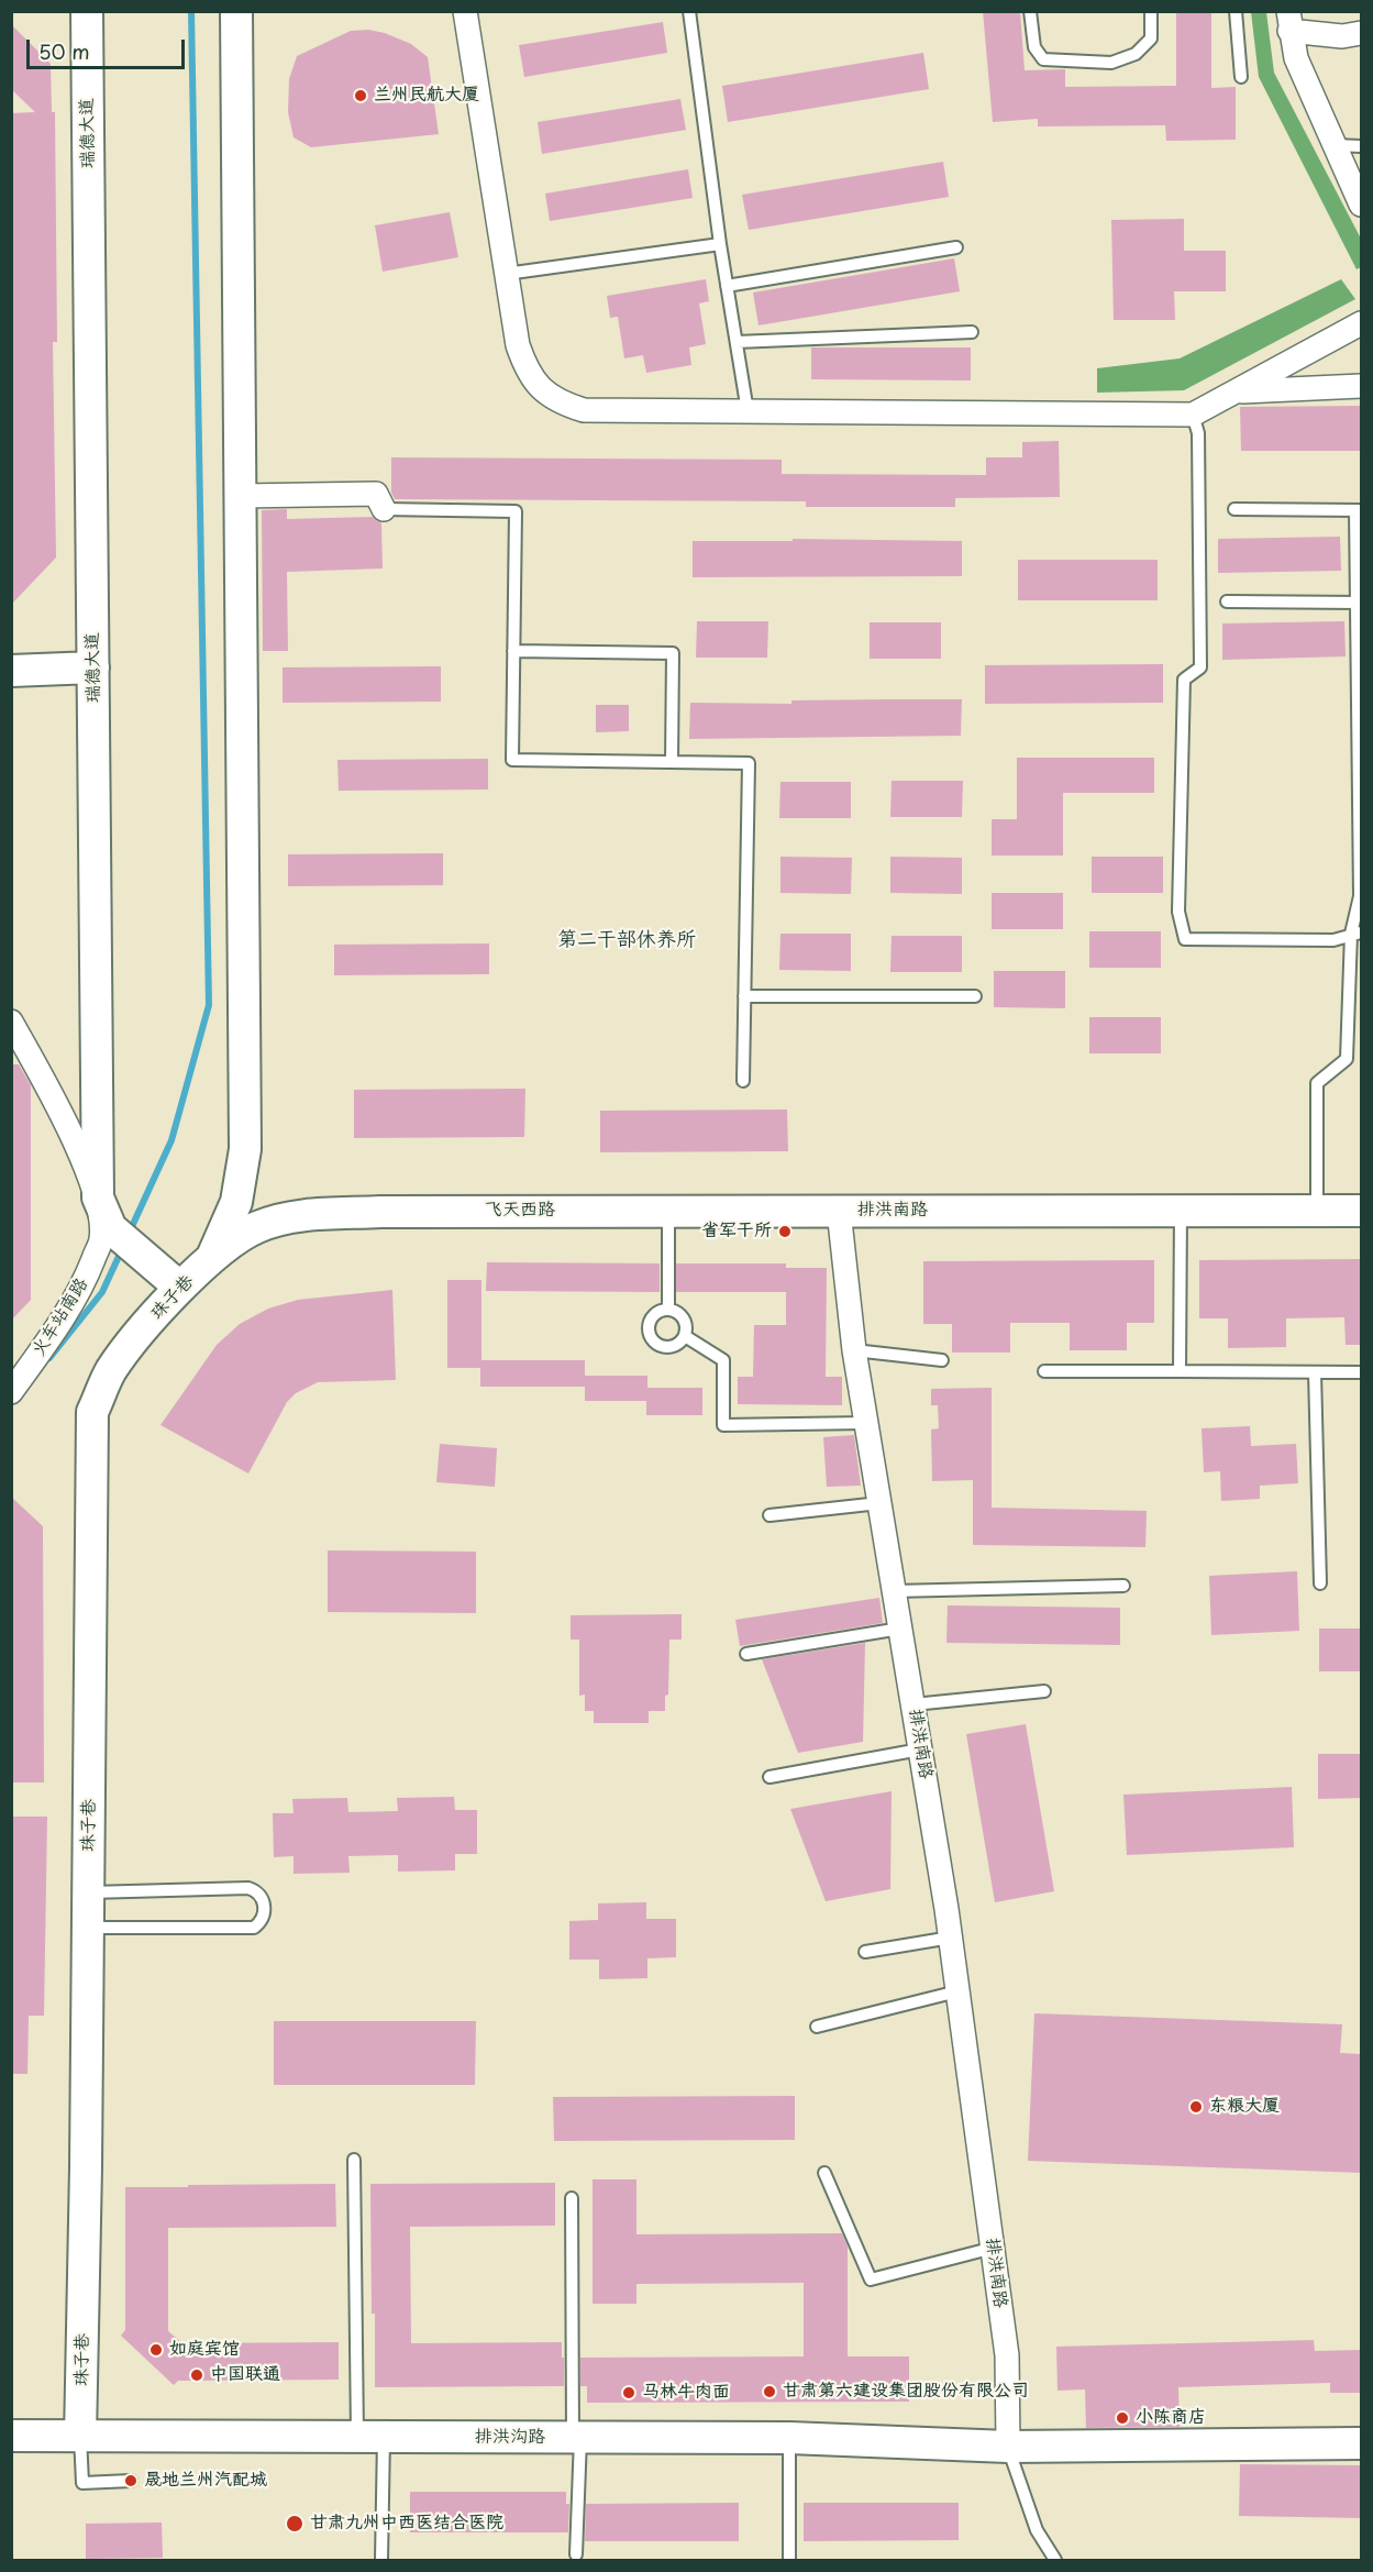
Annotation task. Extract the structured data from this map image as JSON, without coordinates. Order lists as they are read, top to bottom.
{
  "streets": {
    "street": [
      "瑞德大道",
      "飞天西路",
      "排洪南路",
      "珠子巷",
      "火车站南路",
      "排洪沟路"
    ]
  },
  "crossings": [
    ["瑞德大道", "珠子巷"],
    ["瑞德大道", "火车站南路"],
    ["飞天西路", "排洪南路"],
    ["飞天西路", "珠子巷"],
    ["排洪南路", "排洪沟路"],
    ["珠子巷", "排洪沟路"]
  ],
  "districts": ["第二干部休养所"],
  "places": [
    "兰州民航大厦",
    "省军干所",
    "东粮大厦",
    "如庭宾馆",
    "中国联通",
    "甘肃第六建设集团股份有限公司",
    "马林牛肉面",
    "小陈商店",
    "晟地兰州汽配城",
    "甘肃九州中西医结合医院"
  ],
  "scale_bar": "50 m"
}
